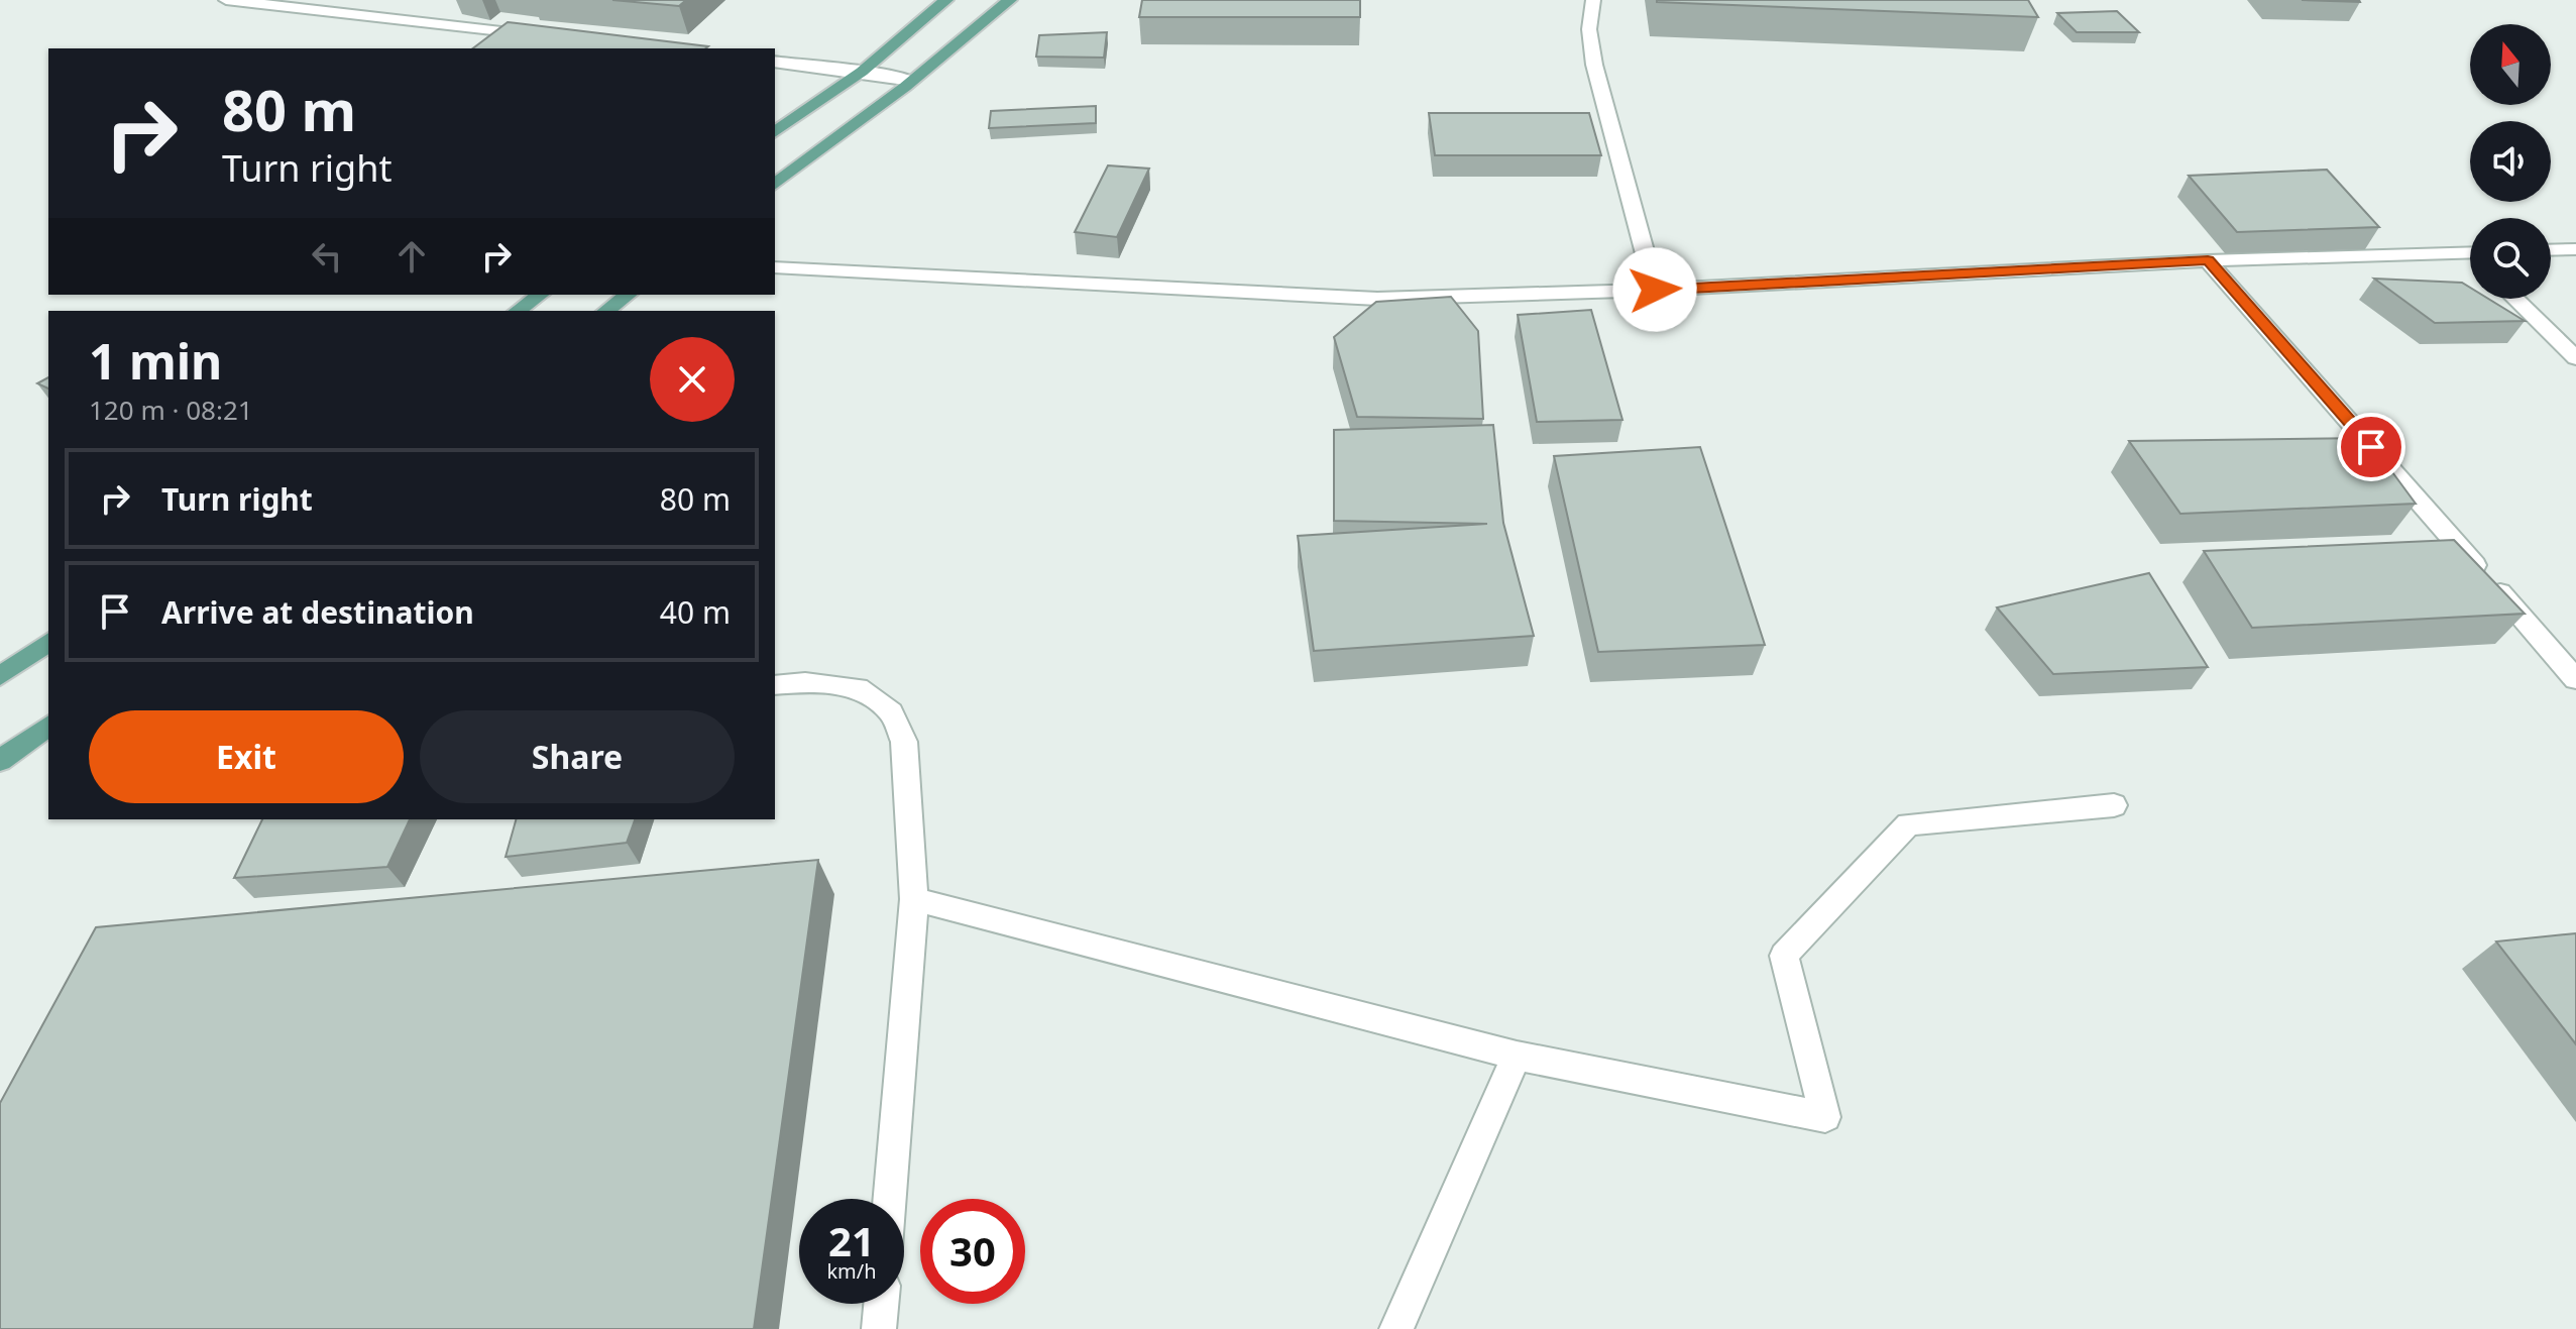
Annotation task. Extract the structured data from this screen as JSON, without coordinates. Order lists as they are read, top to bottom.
{
  "north": "top",
  "page": {
    "turn": ["80 m", "Turn right"],
    "heading": ["1 min", "120 m · 08:21"],
    "list": [
      {
        "name": "Turn right",
        "value": "80 m"
      },
      {
        "name": "Arrive at destination",
        "value": "40 m"
      }
    ],
    "buttons": ["Exit", "Share"],
    "speed": "21 km/h",
    "limit": "30"
  }
}
